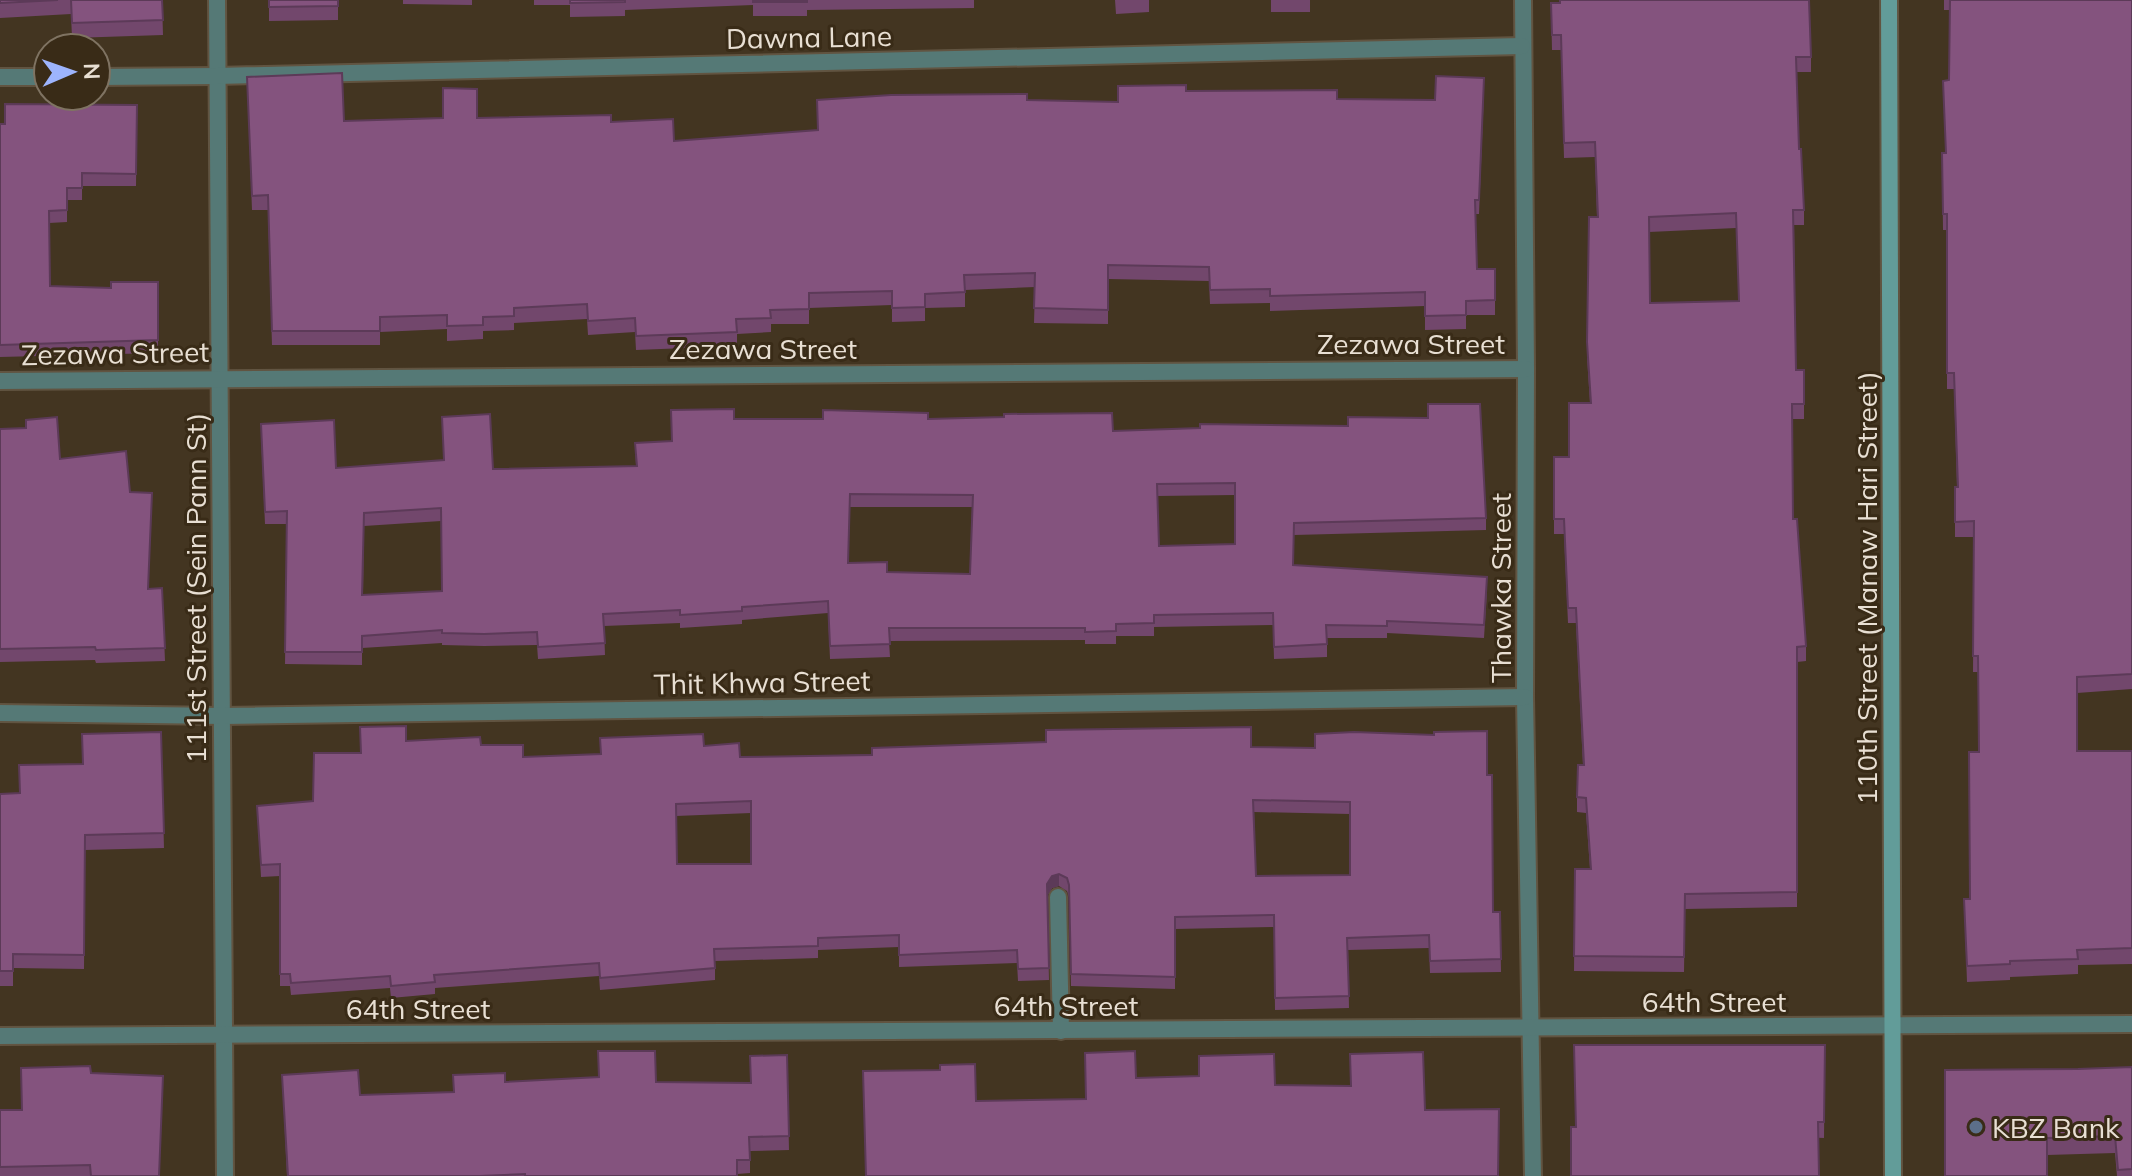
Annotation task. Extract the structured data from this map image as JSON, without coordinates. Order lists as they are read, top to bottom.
{
  "streets": {
    "main road": ["110th Street (Manaw Hari Street)"],
    "street": [
      "Dawna Lane",
      "Zezawa Street",
      "111st Street (Sein Pann St)",
      "Thawka Street",
      "Thit Khwa Street",
      "64th Street"
    ]
  },
  "crossings": [
    ["Dawna Lane", "111st Street (Sein Pann St)"],
    ["Dawna Lane", "Thawka Street"],
    ["Zezawa Street", "111st Street (Sein Pann St)"],
    ["Zezawa Street", "Thawka Street"],
    ["111st Street (Sein Pann St)", "Thit Khwa Street"],
    ["111st Street (Sein Pann St)", "64th Street"],
    ["Thawka Street", "Thit Khwa Street"],
    ["Thawka Street", "64th Street"],
    ["110th Street (Manaw Hari Street)", "64th Street"]
  ],
  "places": ["KBZ Bank"],
  "north": "right"
}
